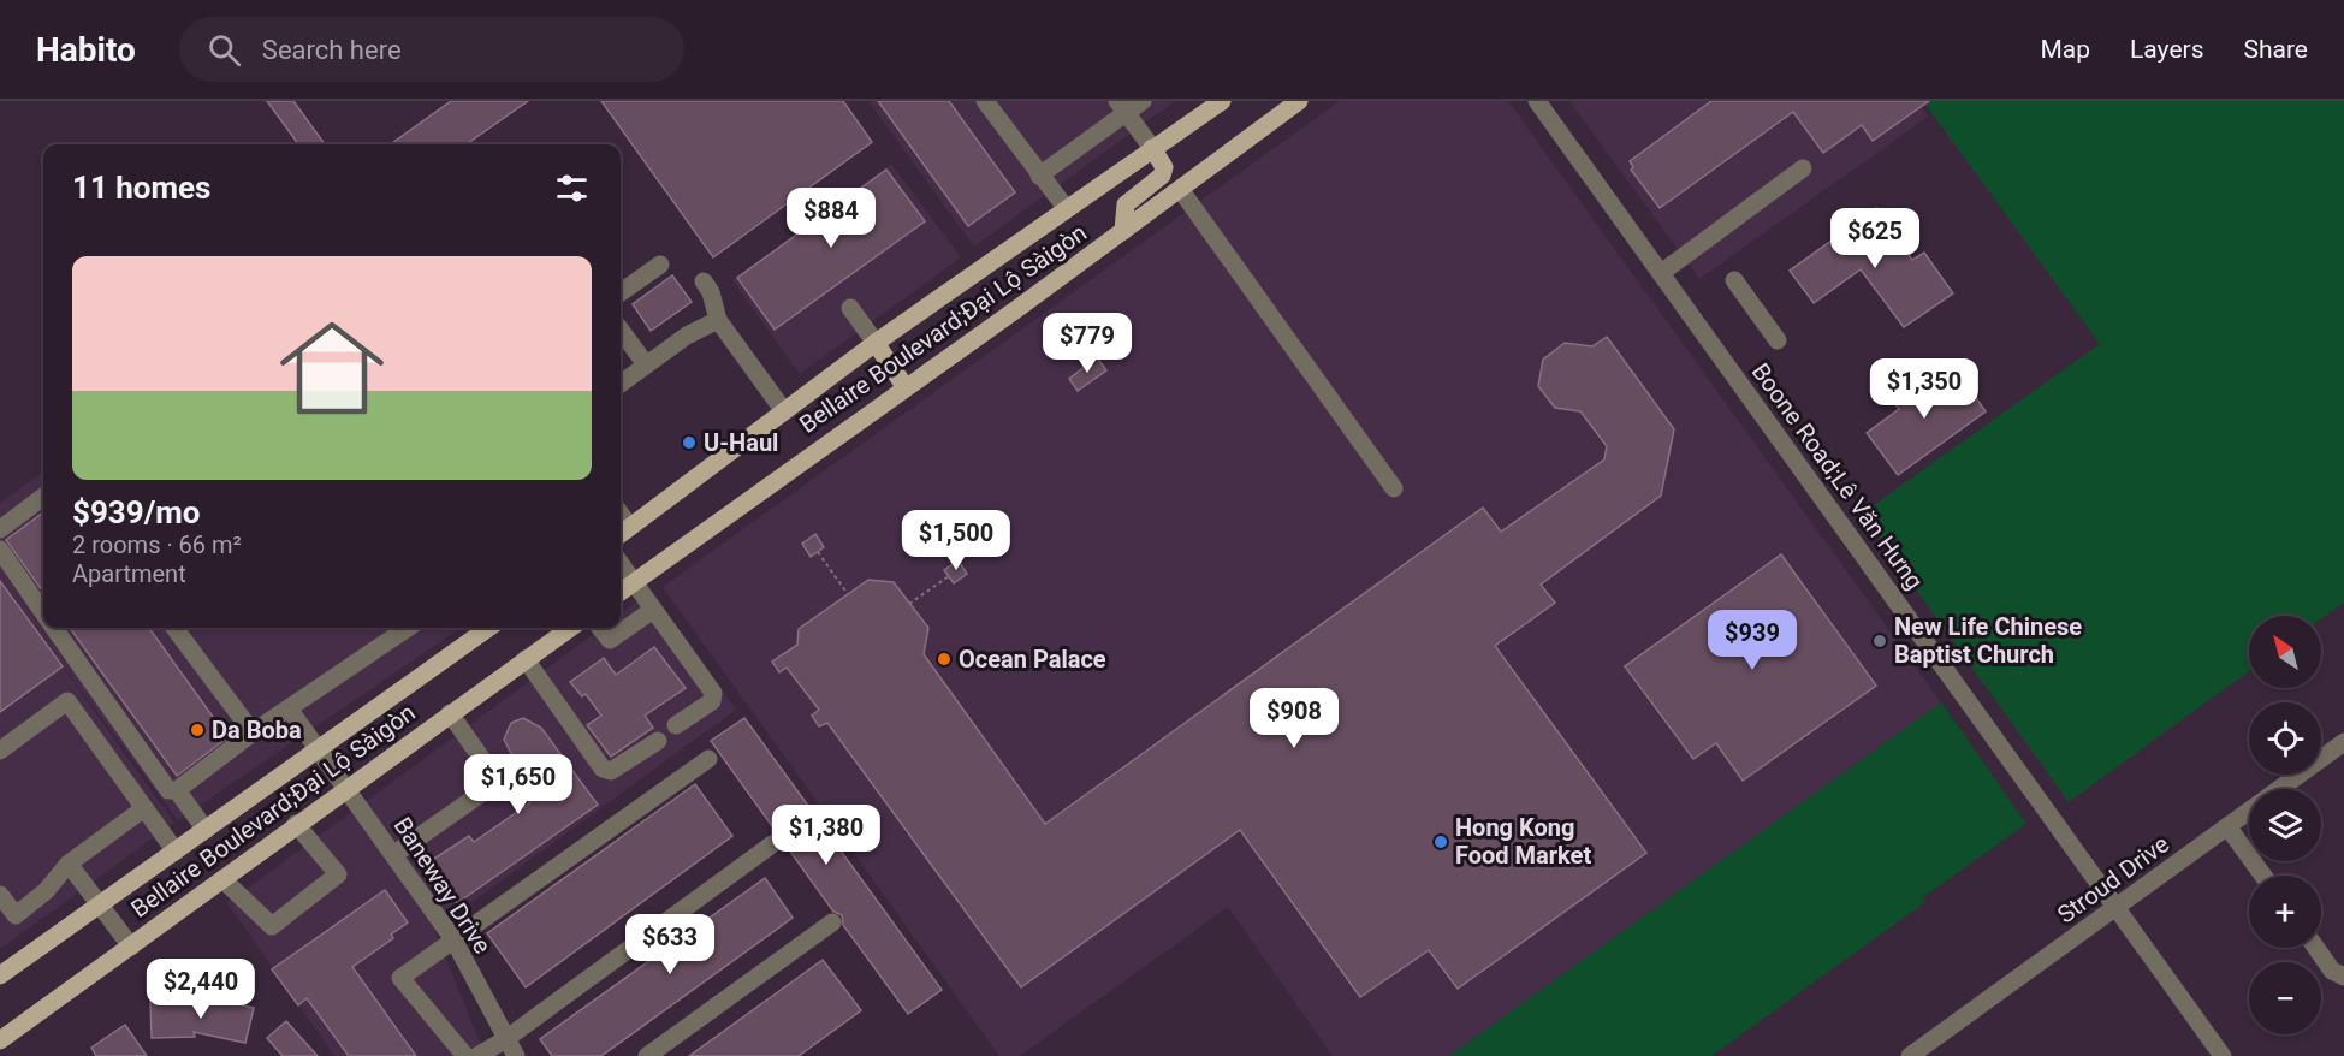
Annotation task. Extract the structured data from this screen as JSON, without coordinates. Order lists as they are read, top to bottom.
{
  "streets": {
    "main road": ["Bellaire Boulevard;Đại Lộ Sàigòn"],
    "street": ["Boone Road;Lê Văn Hưng", "Stroud Drive", "Baneway Drive"]
  },
  "crossings": [
    ["Bellaire Boulevard;Đại Lộ Sàigòn", "Baneway Drive"],
    ["Boone Road;Lê Văn Hưng", "Stroud Drive"]
  ],
  "places": [
    "U-Haul",
    "New Life Chinese Baptist Church",
    "Ocean Palace",
    "Da Boba",
    "Hong Kong Food Market"
  ],
  "north": "top left",
  "page": {
    "header": "Habito",
    "search": "Search here",
    "nav": ["Map", "Layers", "Share"],
    "heading": "11 homes",
    "price": [
      "$884",
      "$625",
      "$779",
      "$1,350",
      "$1,500",
      "$939",
      "$908",
      "$1,650",
      "$1,380",
      "$633",
      "$2,440"
    ],
    "list": [
      {
        "name": "$939/mo",
        "note": "2 rooms · 66 m² · Apartment"
      }
    ],
    "map_buttons": ["+", "−"]
  }
}
